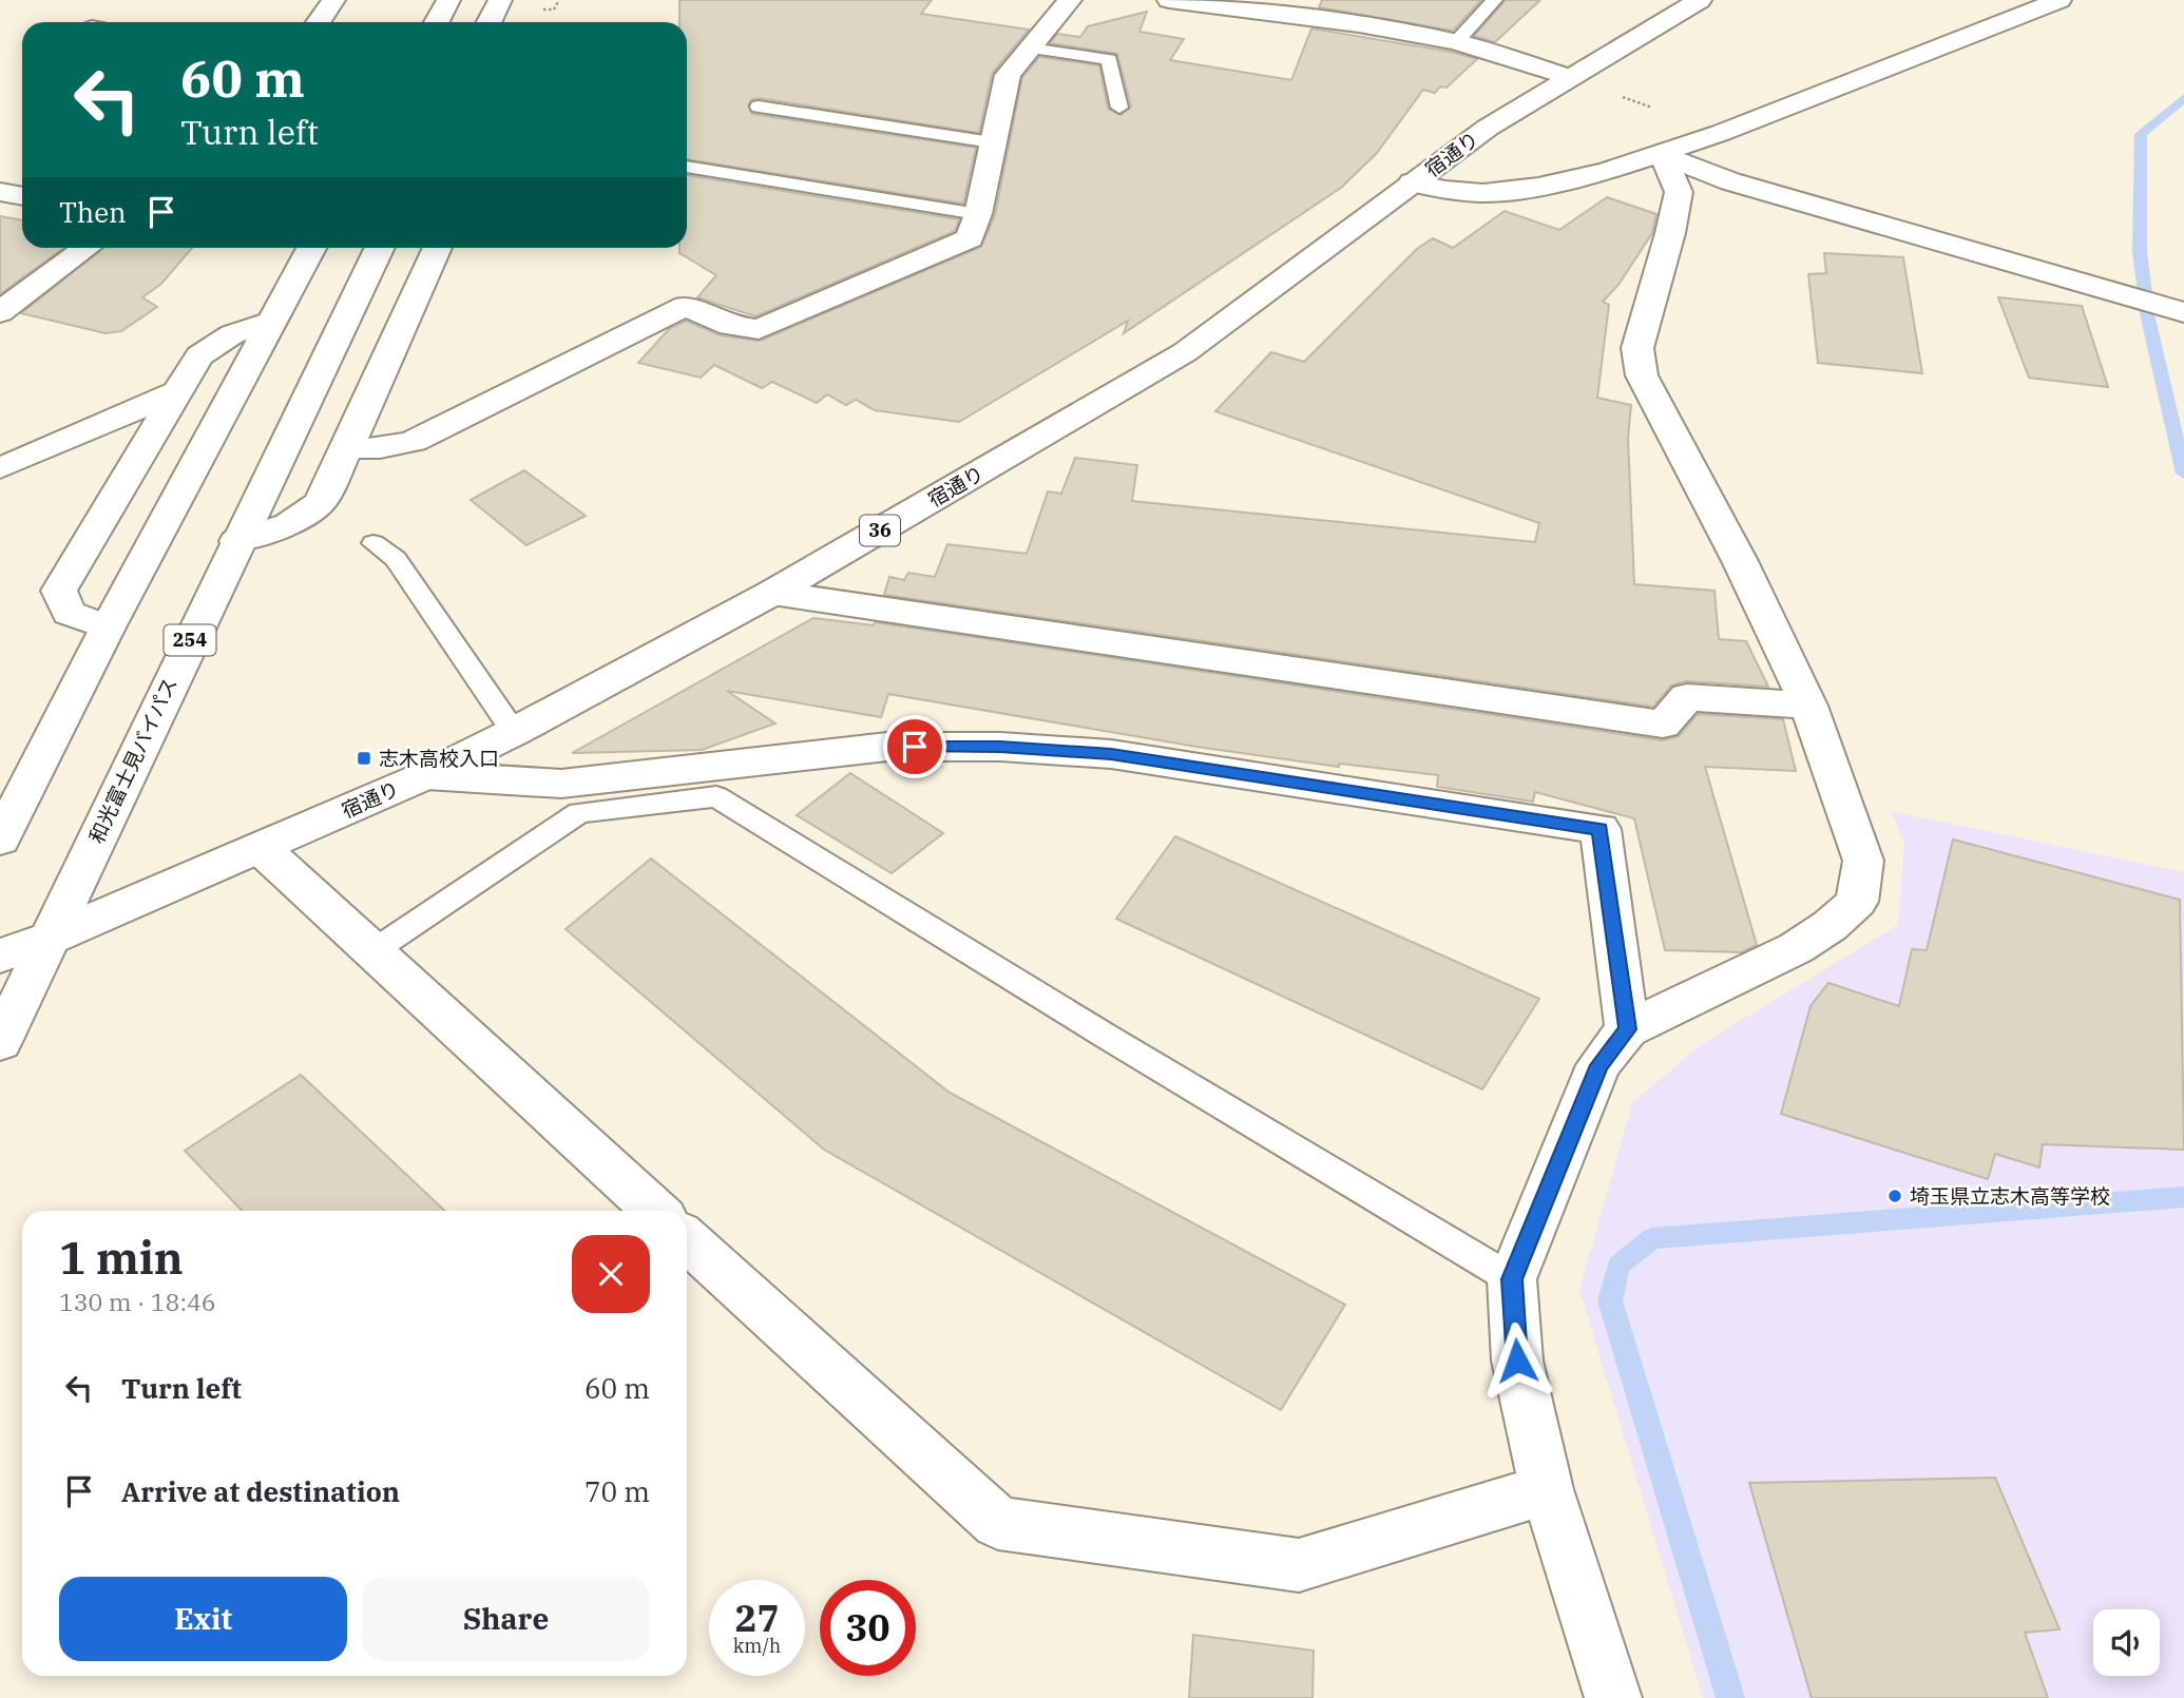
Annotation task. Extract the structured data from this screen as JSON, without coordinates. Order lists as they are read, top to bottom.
{
  "streets": {
    "main road": [
      "宿通り",
      "36",
      "254",
      "和光富士見バイパス"
    ]
  },
  "crossings": [
    ["宿通り", "和光富士見バイパス"]
  ],
  "places": {
    "transit": ["志木高校入口"],
    "other": ["埼玉県立志木高等学校"]
  },
  "page": {
    "turn": ["60 m", "Turn left"],
    "then": "Then",
    "heading": ["1 min", "130 m · 18:46"],
    "list": [
      {
        "name": "Turn left",
        "value": "60 m"
      },
      {
        "name": "Arrive at destination",
        "value": "70 m"
      }
    ],
    "buttons": ["Exit", "Share"],
    "speed": "27 km/h",
    "limit": "30"
  }
}
